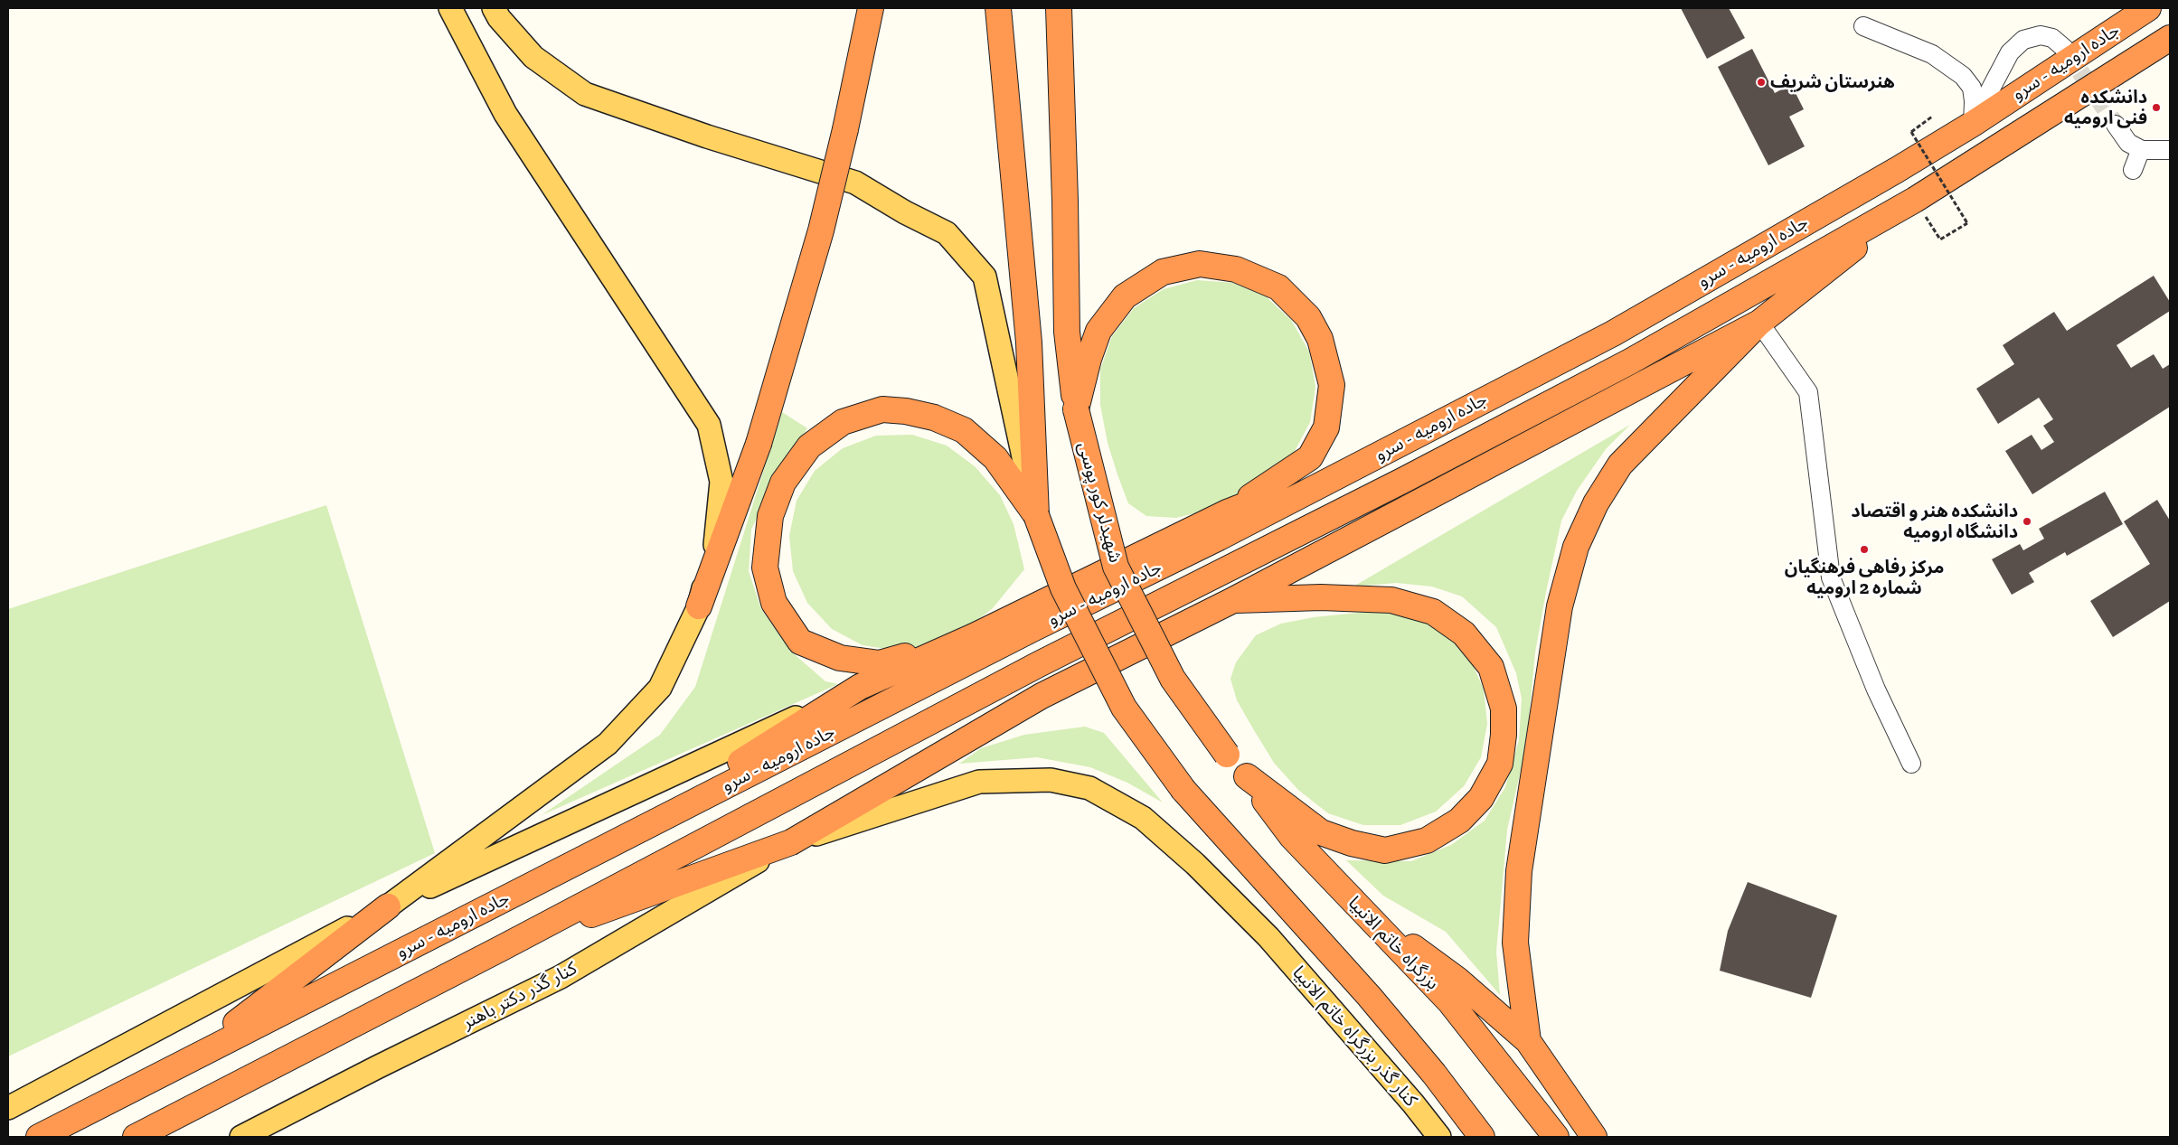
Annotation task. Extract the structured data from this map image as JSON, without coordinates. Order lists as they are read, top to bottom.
{
  "streets": {
    "highway": ["جاده ارومیه - سرو", "شهیدلر کور پوسی", "بزرگراه خاتم الانبیا"],
    "main road": ["کنار گذر دکتر باهنر", "کنار گذر بزرگراه خاتم الانبیا"]
  },
  "crossings": [
    ["شهیدلر کور پوسی", "بزرگراه خاتم الانبیا"],
    ["کنار گذر دکتر باهنر", "کنار گذر بزرگراه خاتم الانبیا"]
  ],
  "places": [
    "هنرستان شریف",
    "دانشکده فنی ارومیه",
    "دانشکده هنر و اقتصاد دانشگاه ارومیه",
    "مرکز رفاهی فرهنگیان شماره 2 ارومیه"
  ]
}
